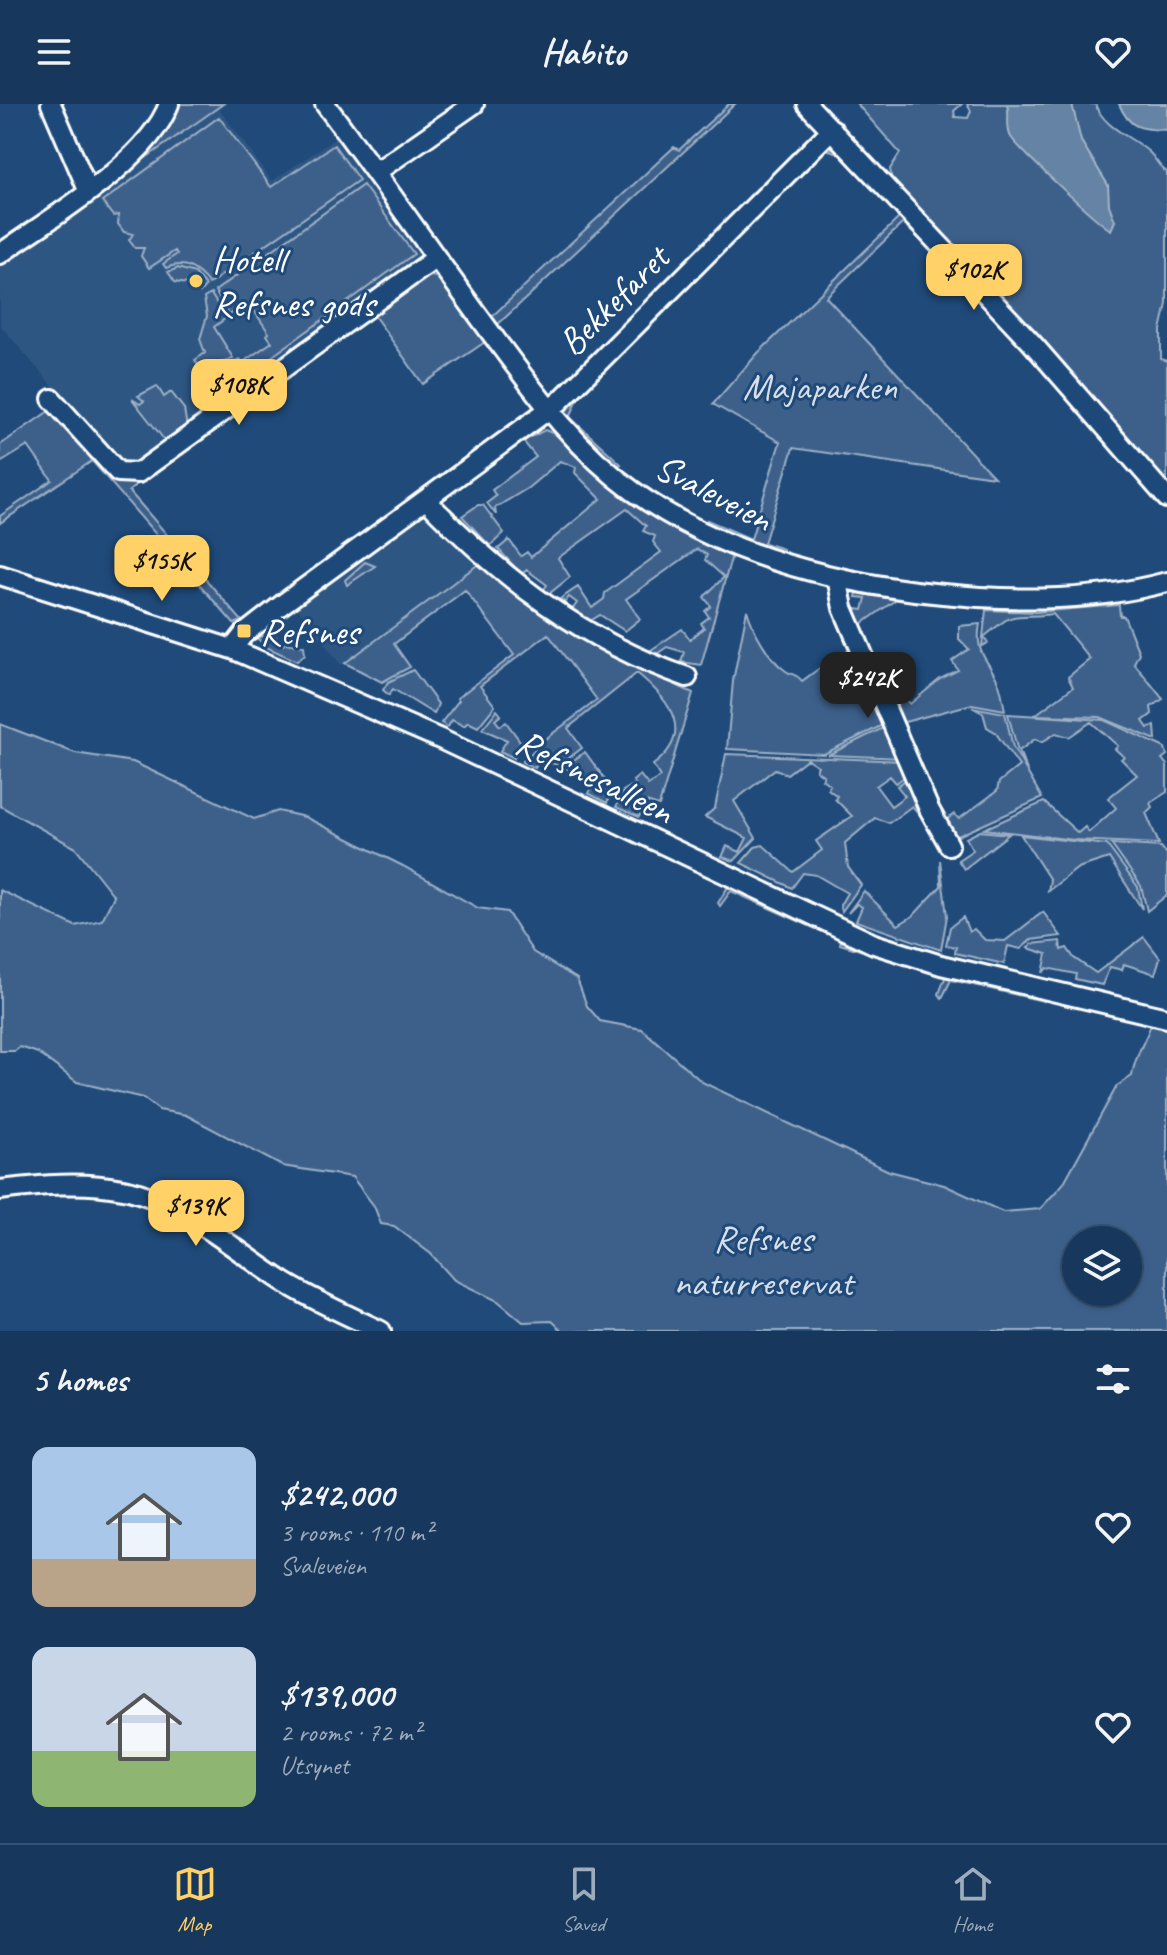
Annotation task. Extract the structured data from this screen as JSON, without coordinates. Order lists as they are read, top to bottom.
{
  "streets": {
    "street": ["Bekkefaret", "Svaleveien", "Refsnesalleen"]
  },
  "crossings": [
    ["Bekkefaret", "Svaleveien"],
    ["Bekkefaret", "Refsnesalleen"]
  ],
  "parks": ["Majaparken", "Refsnes naturreservat"],
  "places": {
    "other": ["Hotell Refsnes gods"],
    "transit": ["Refsnes"]
  },
  "page": {
    "header": "Habito",
    "price": [
      "$102K",
      "$108K",
      "$155K",
      "$242K",
      "$139K"
    ],
    "heading": "5 homes",
    "list": [
      {
        "name": "$242,000",
        "note": "3 rooms · 110 m² · Svaleveien"
      },
      {
        "name": "$139,000",
        "note": "2 rooms · 72 m² · Utsynet"
      }
    ],
    "tabs": ["Map", "Saved", "Home"]
  }
}
